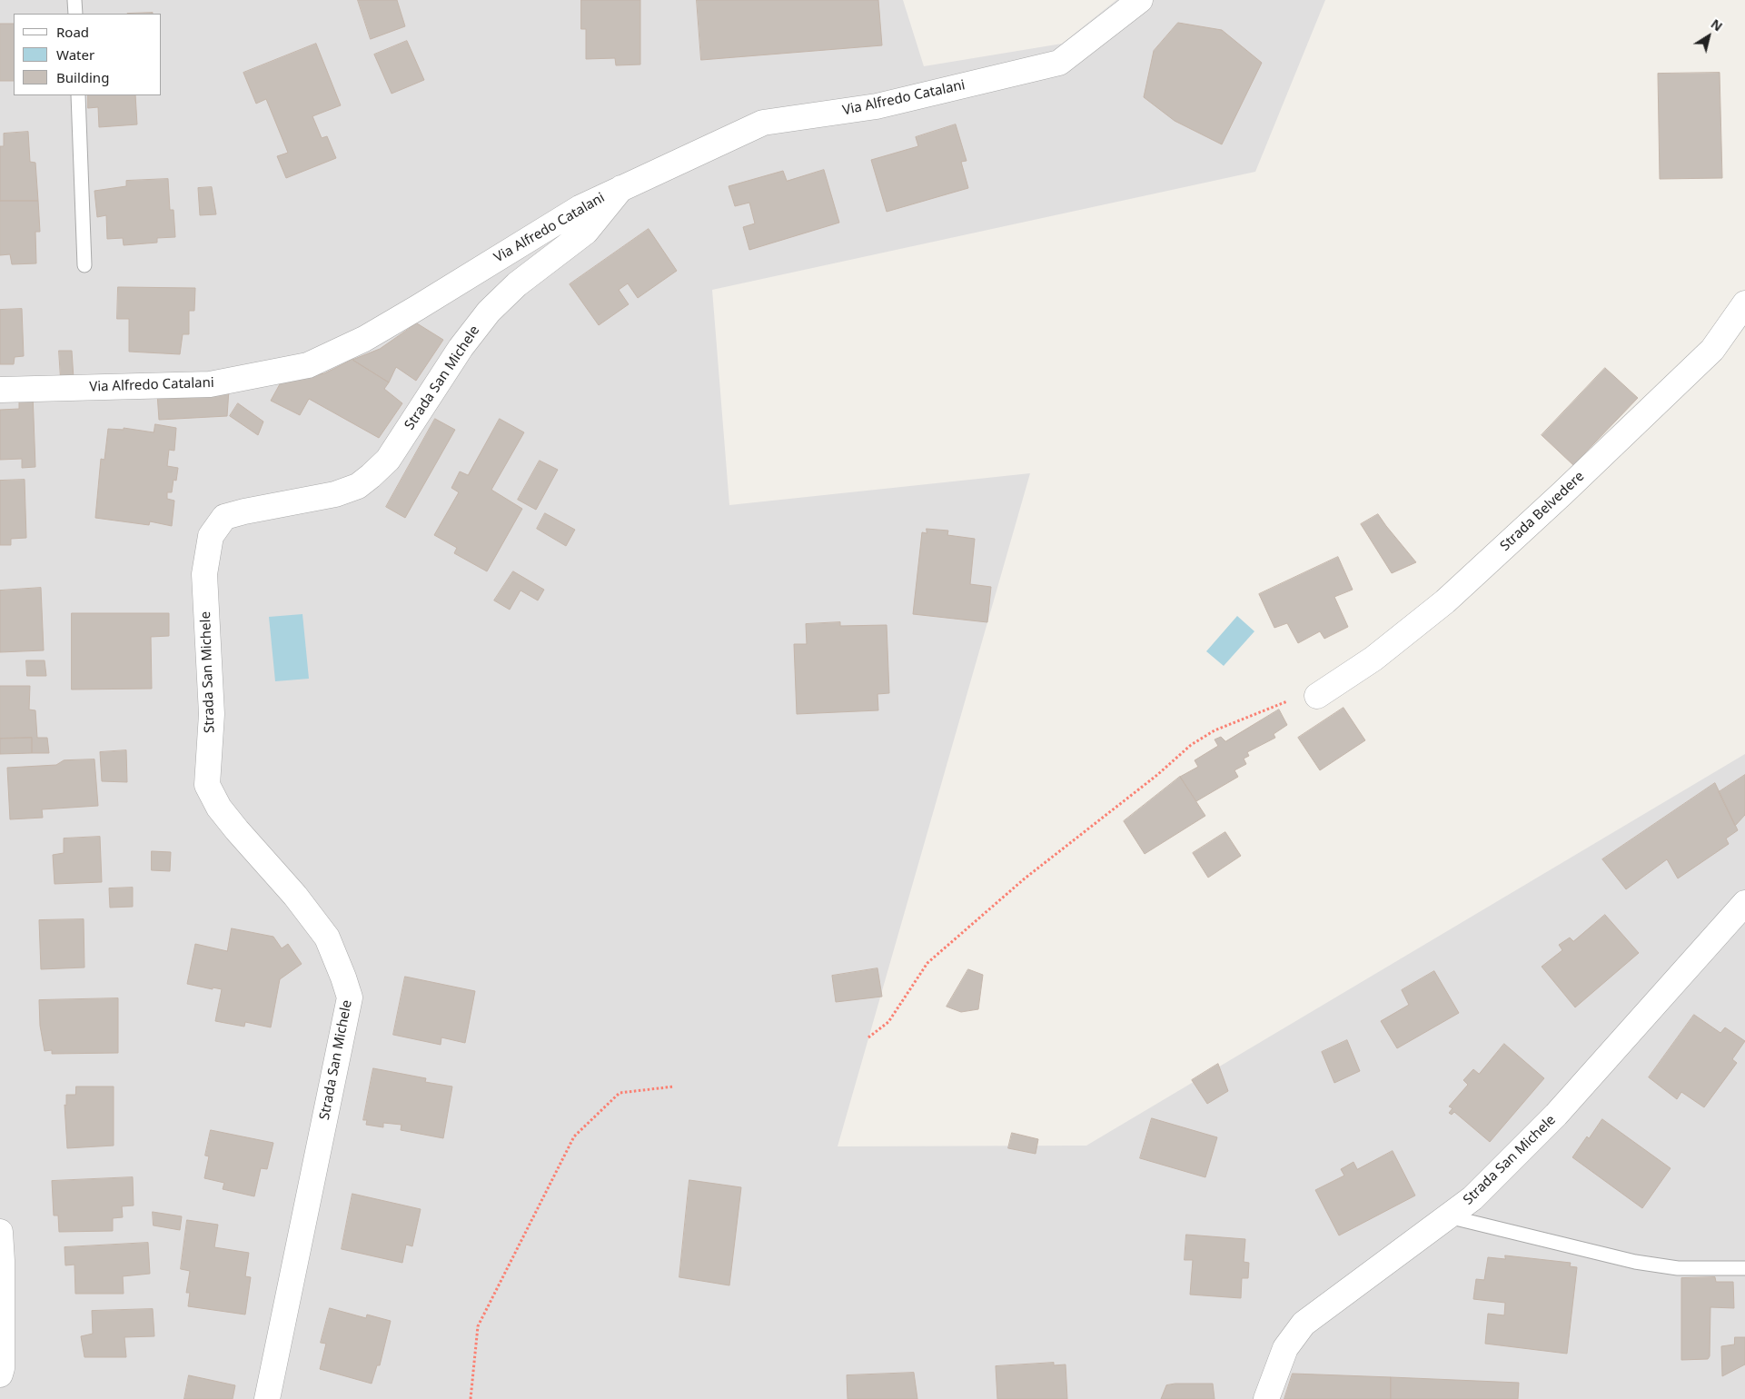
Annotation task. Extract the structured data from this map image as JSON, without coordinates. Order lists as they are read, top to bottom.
{
  "streets": {
    "street": ["Via Alfredo Catalani", "Strada San Michele", "Strada Belvedere"]
  },
  "crossings": [
    ["Via Alfredo Catalani", "Strada San Michele"]
  ],
  "legend": ["Road", "Water", "Building"],
  "north": "top right"
}
